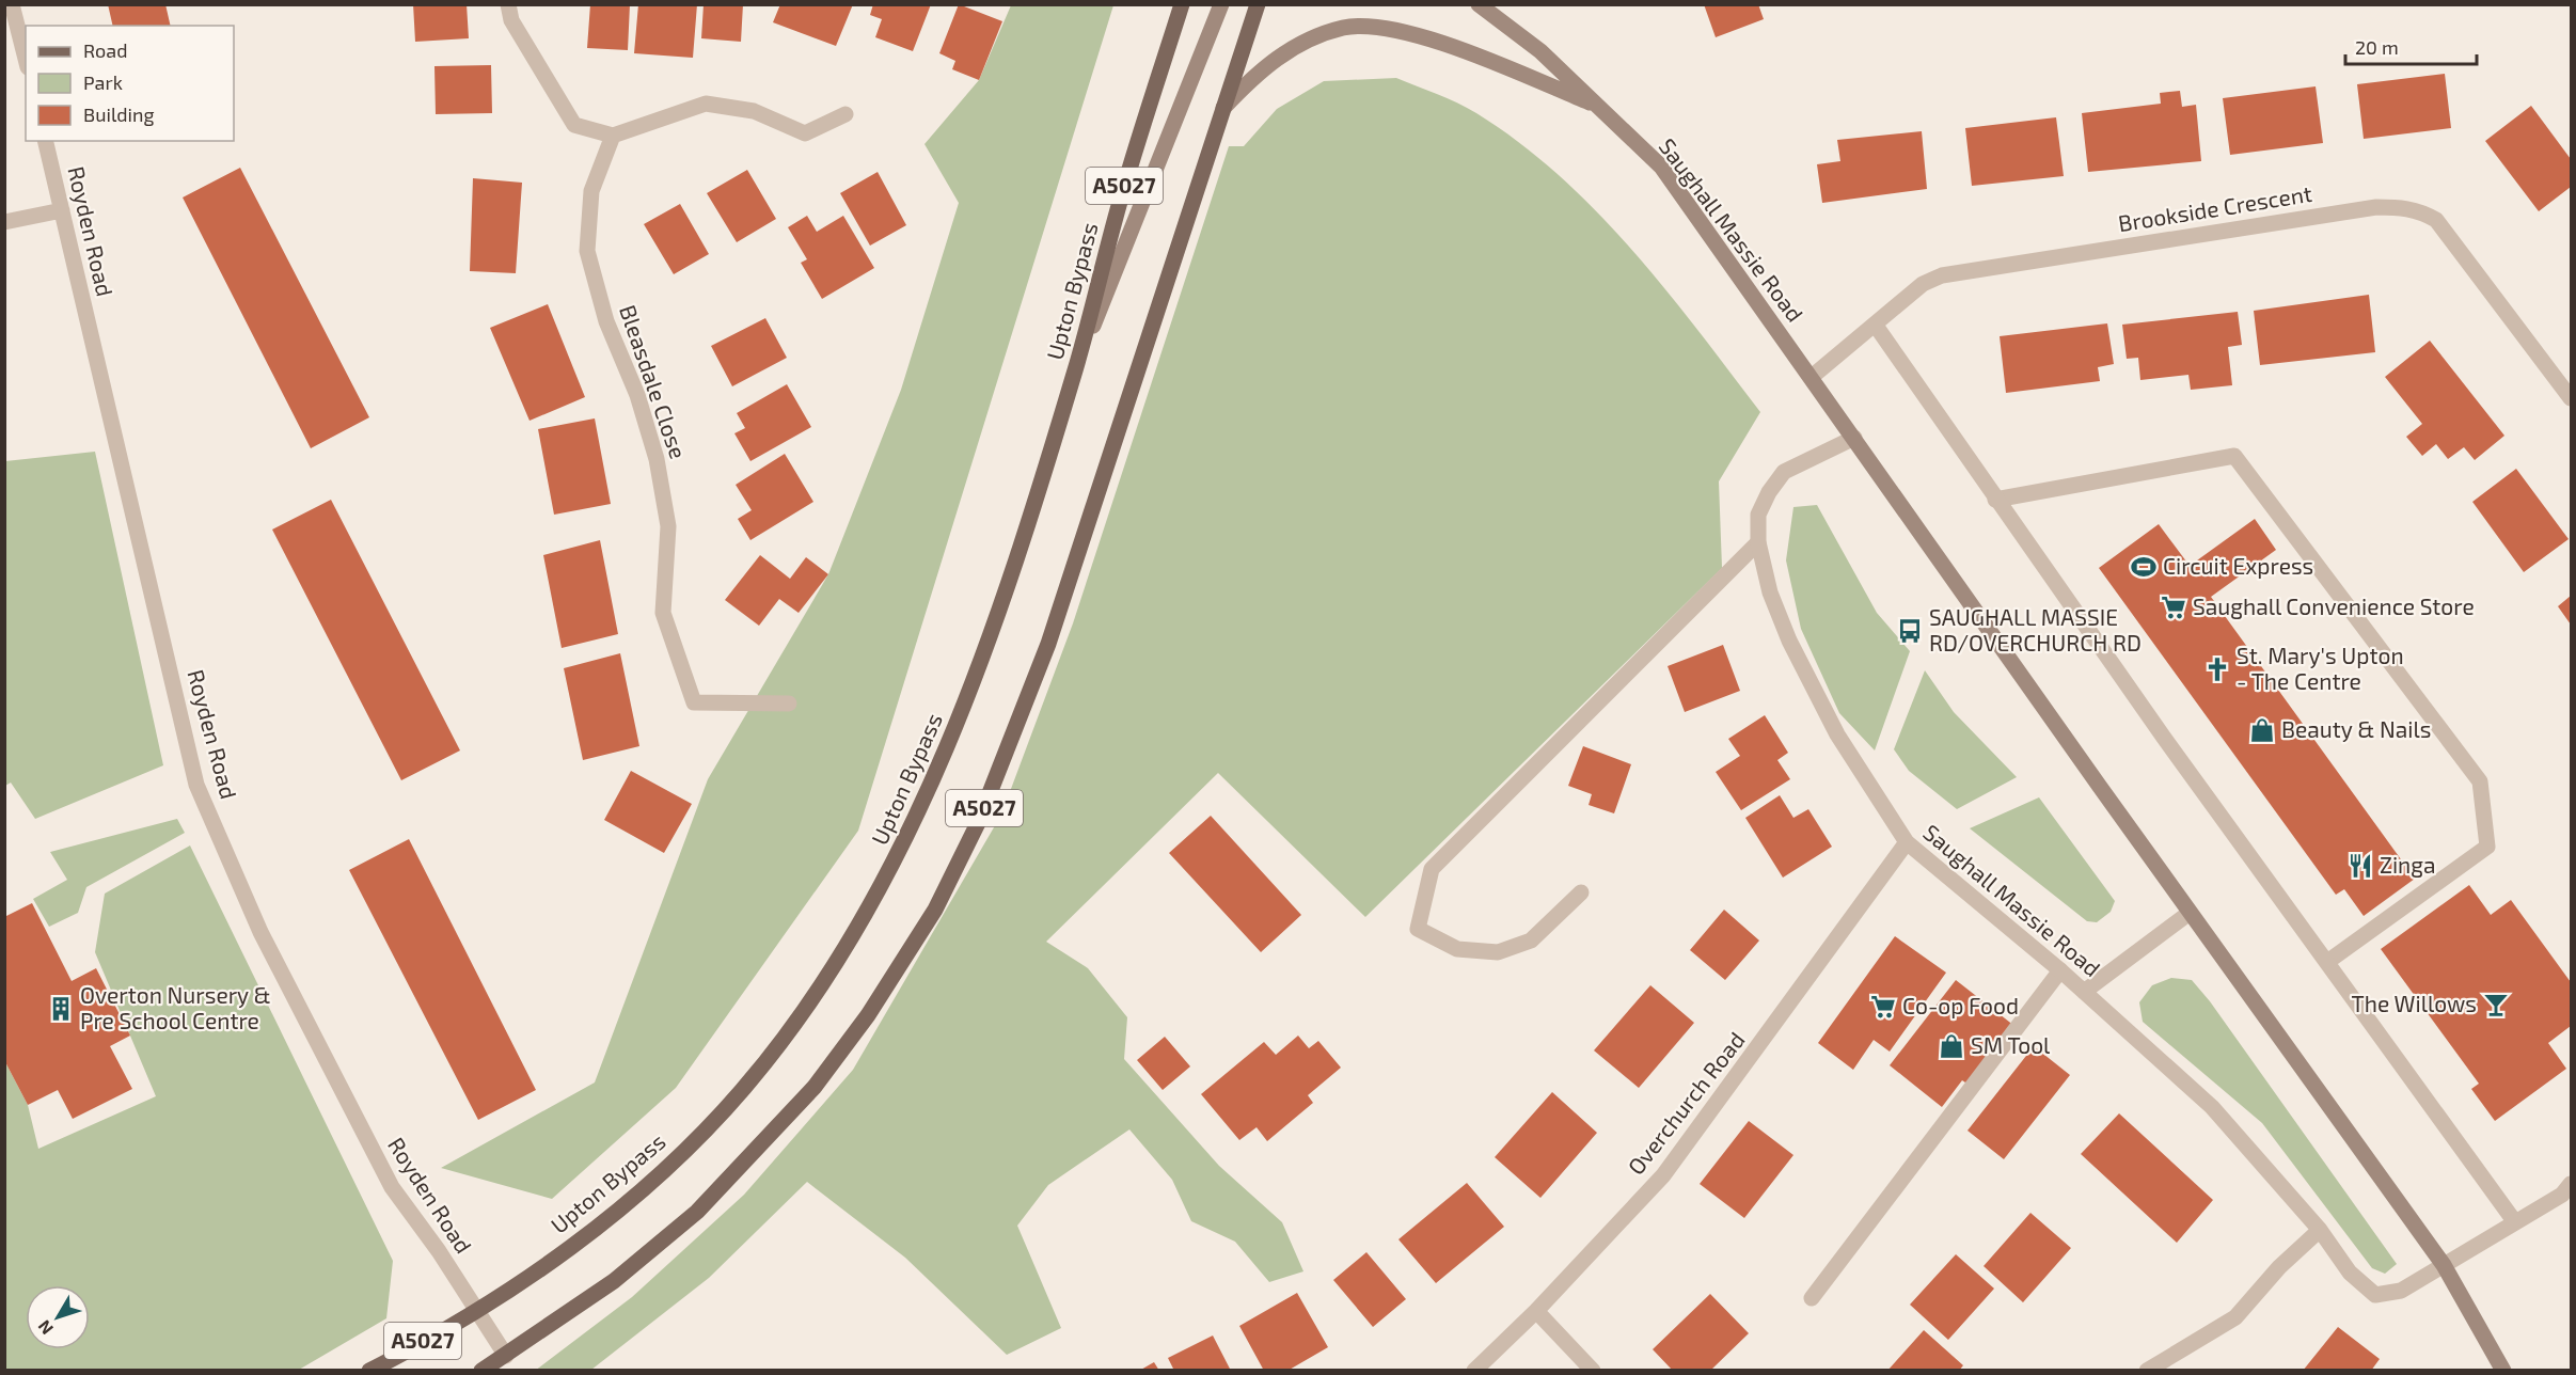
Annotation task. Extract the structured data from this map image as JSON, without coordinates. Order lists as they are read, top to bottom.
{
  "streets": {
    "main road": ["A5027", "Saughall Massie Road", "Upton Bypass"],
    "street": [
      "Brookside Crescent",
      "Royden Road",
      "Bleasdale Close",
      "Overchurch Road"
    ]
  },
  "crossings": [
    ["A5027", "Royden Road"],
    ["Brookside Crescent", "Saughall Massie Road"],
    ["Saughall Massie Road", "Overchurch Road"],
    ["Royden Road", "Upton Bypass"]
  ],
  "places": {
    "sports": ["Circuit Express"],
    "supermarket": ["Saughall Convenience Store", "Co-op Food"],
    "bus stop": ["SAUGHALL MASSIE RD/OVERCHURCH RD"],
    "church": ["St. Mary's Upton - The Centre"],
    "shop": ["Beauty & Nails", "SM Tool"],
    "restaurant": ["Zinga"],
    "bar": ["The Willows"],
    "building": ["Overton Nursery & Pre School Centre"]
  },
  "legend": ["Road", "Park", "Building"],
  "scale_bar": "20 m",
  "north": "bottom left"
}
